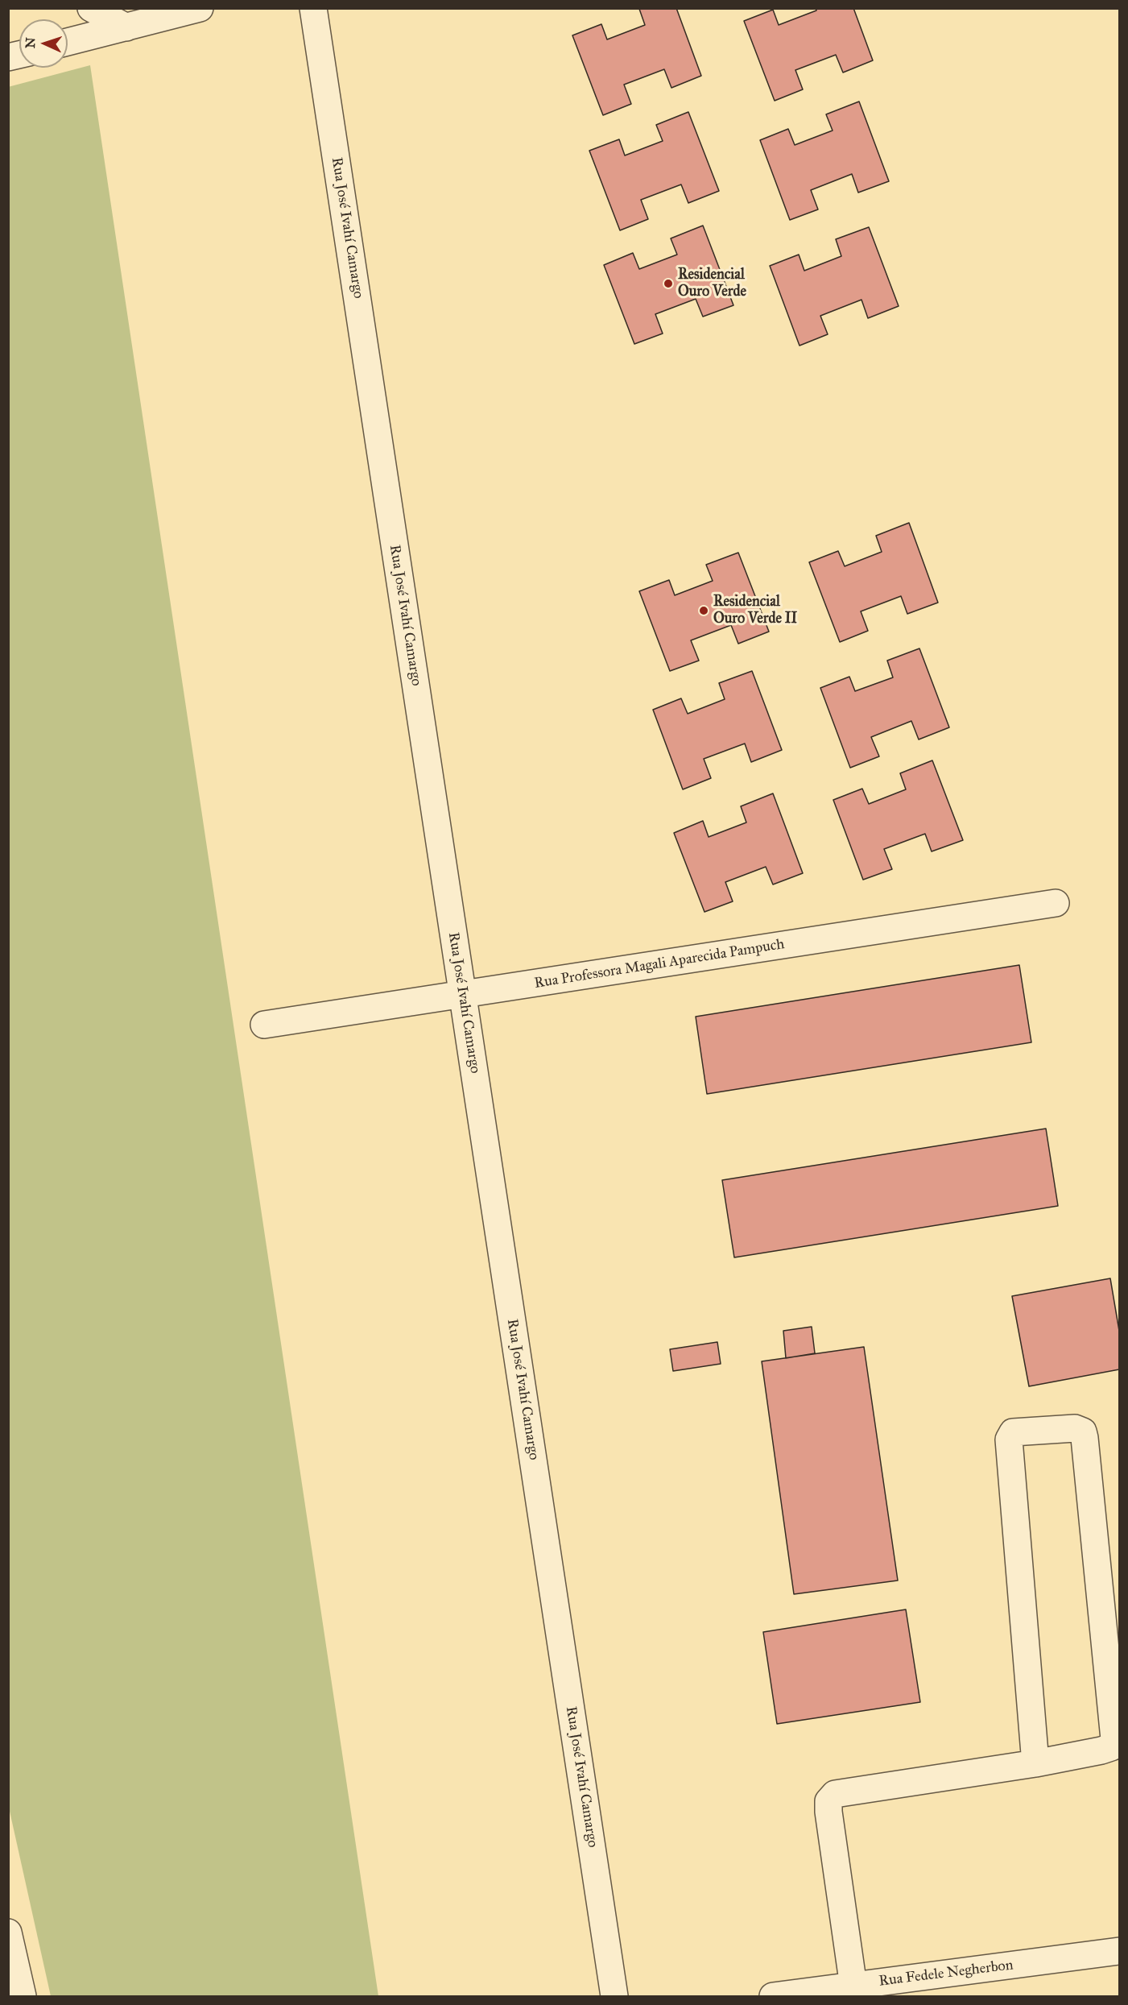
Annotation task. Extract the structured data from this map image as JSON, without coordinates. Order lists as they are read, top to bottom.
{
  "streets": {
    "street": ["Rua José Ivahí Camargo", "Rua Professora Magali Aparecida Pampuch", "Rua Fedele Negherbon"]
  },
  "crossings": [
    ["Rua José Ivahí Camargo", "Rua Professora Magali Aparecida Pampuch"]
  ],
  "places": ["Residencial Ouro Verde", "Residencial Ouro Verde II"],
  "north": "left"
}
